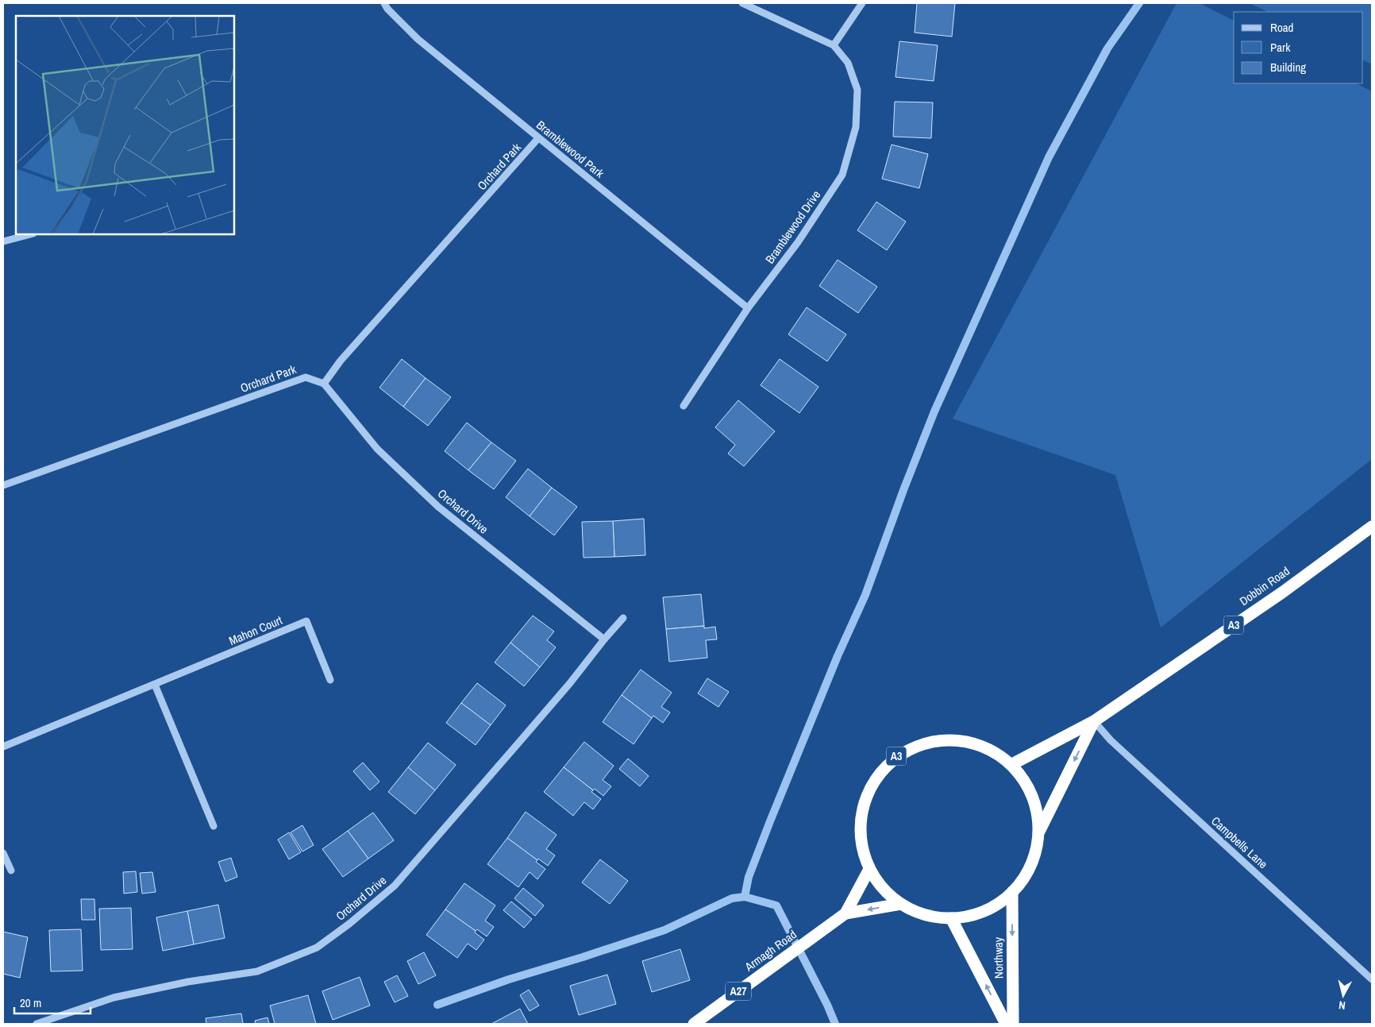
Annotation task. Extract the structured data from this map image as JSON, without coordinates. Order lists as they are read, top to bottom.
{
  "streets": {
    "highway": [
      "Dobbin Road",
      "A3",
      "Armagh Road",
      "Northway",
      "A27"
    ],
    "street": [
      "Bramblewood Park",
      "Orchard Park",
      "Bramblewood Drive",
      "Orchard Drive",
      "Mahon Court",
      "Campbells Lane"
    ]
  },
  "crossings": [
    ["Bramblewood Park", "Orchard Park"],
    ["Bramblewood Park", "Bramblewood Drive"],
    ["Orchard Park", "Orchard Drive"],
    ["Dobbin Road", "A3"],
    ["Dobbin Road", "Campbells Lane"],
    ["A3", "Armagh Road"],
    ["A3", "Northway"]
  ],
  "legend": ["Road", "Park", "Building"],
  "scale_bar": "20 m",
  "north": "bottom"
}
